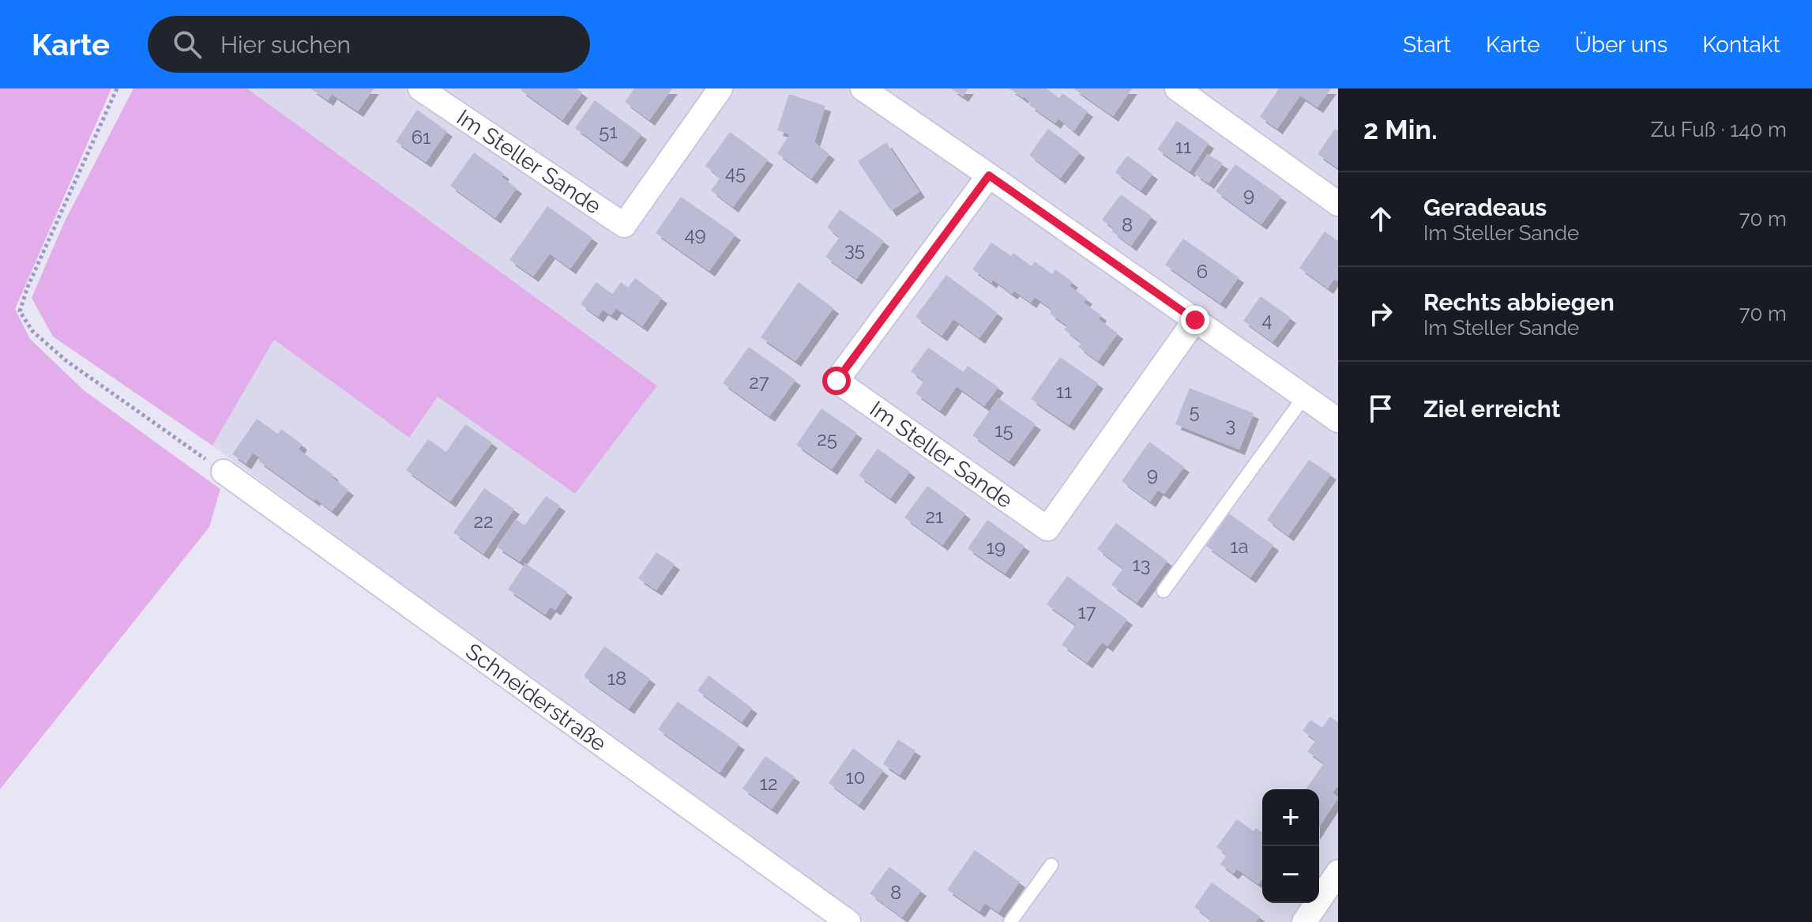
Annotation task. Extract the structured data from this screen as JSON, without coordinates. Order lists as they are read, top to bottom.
{
  "streets": {
    "street": ["Im Steller Sande", "Schneiderstraße"]
  },
  "house_numbers": [
    "51",
    "61",
    "11",
    "45",
    "9",
    "8",
    "49",
    "35",
    "6",
    "4",
    "27",
    "11",
    "5",
    "3",
    "15",
    "25",
    "9",
    "21",
    "22",
    "1a",
    "19",
    "13",
    "17",
    "18",
    "10",
    "12",
    "8"
  ],
  "page": {
    "header": "Karte",
    "search": "Hier suchen",
    "nav": [
      "Start",
      "Karte",
      "Über uns",
      "Kontakt"
    ],
    "heading": ["2 Min.", "Zu Fuß · 140 m"],
    "list": [
      ["Geradeaus", "Im Steller Sande", "70 m"],
      ["Rechts abbiegen", "Im Steller Sande", "70 m"],
      "Ziel erreicht"
    ],
    "map_buttons": ["+", "−"]
  }
}
